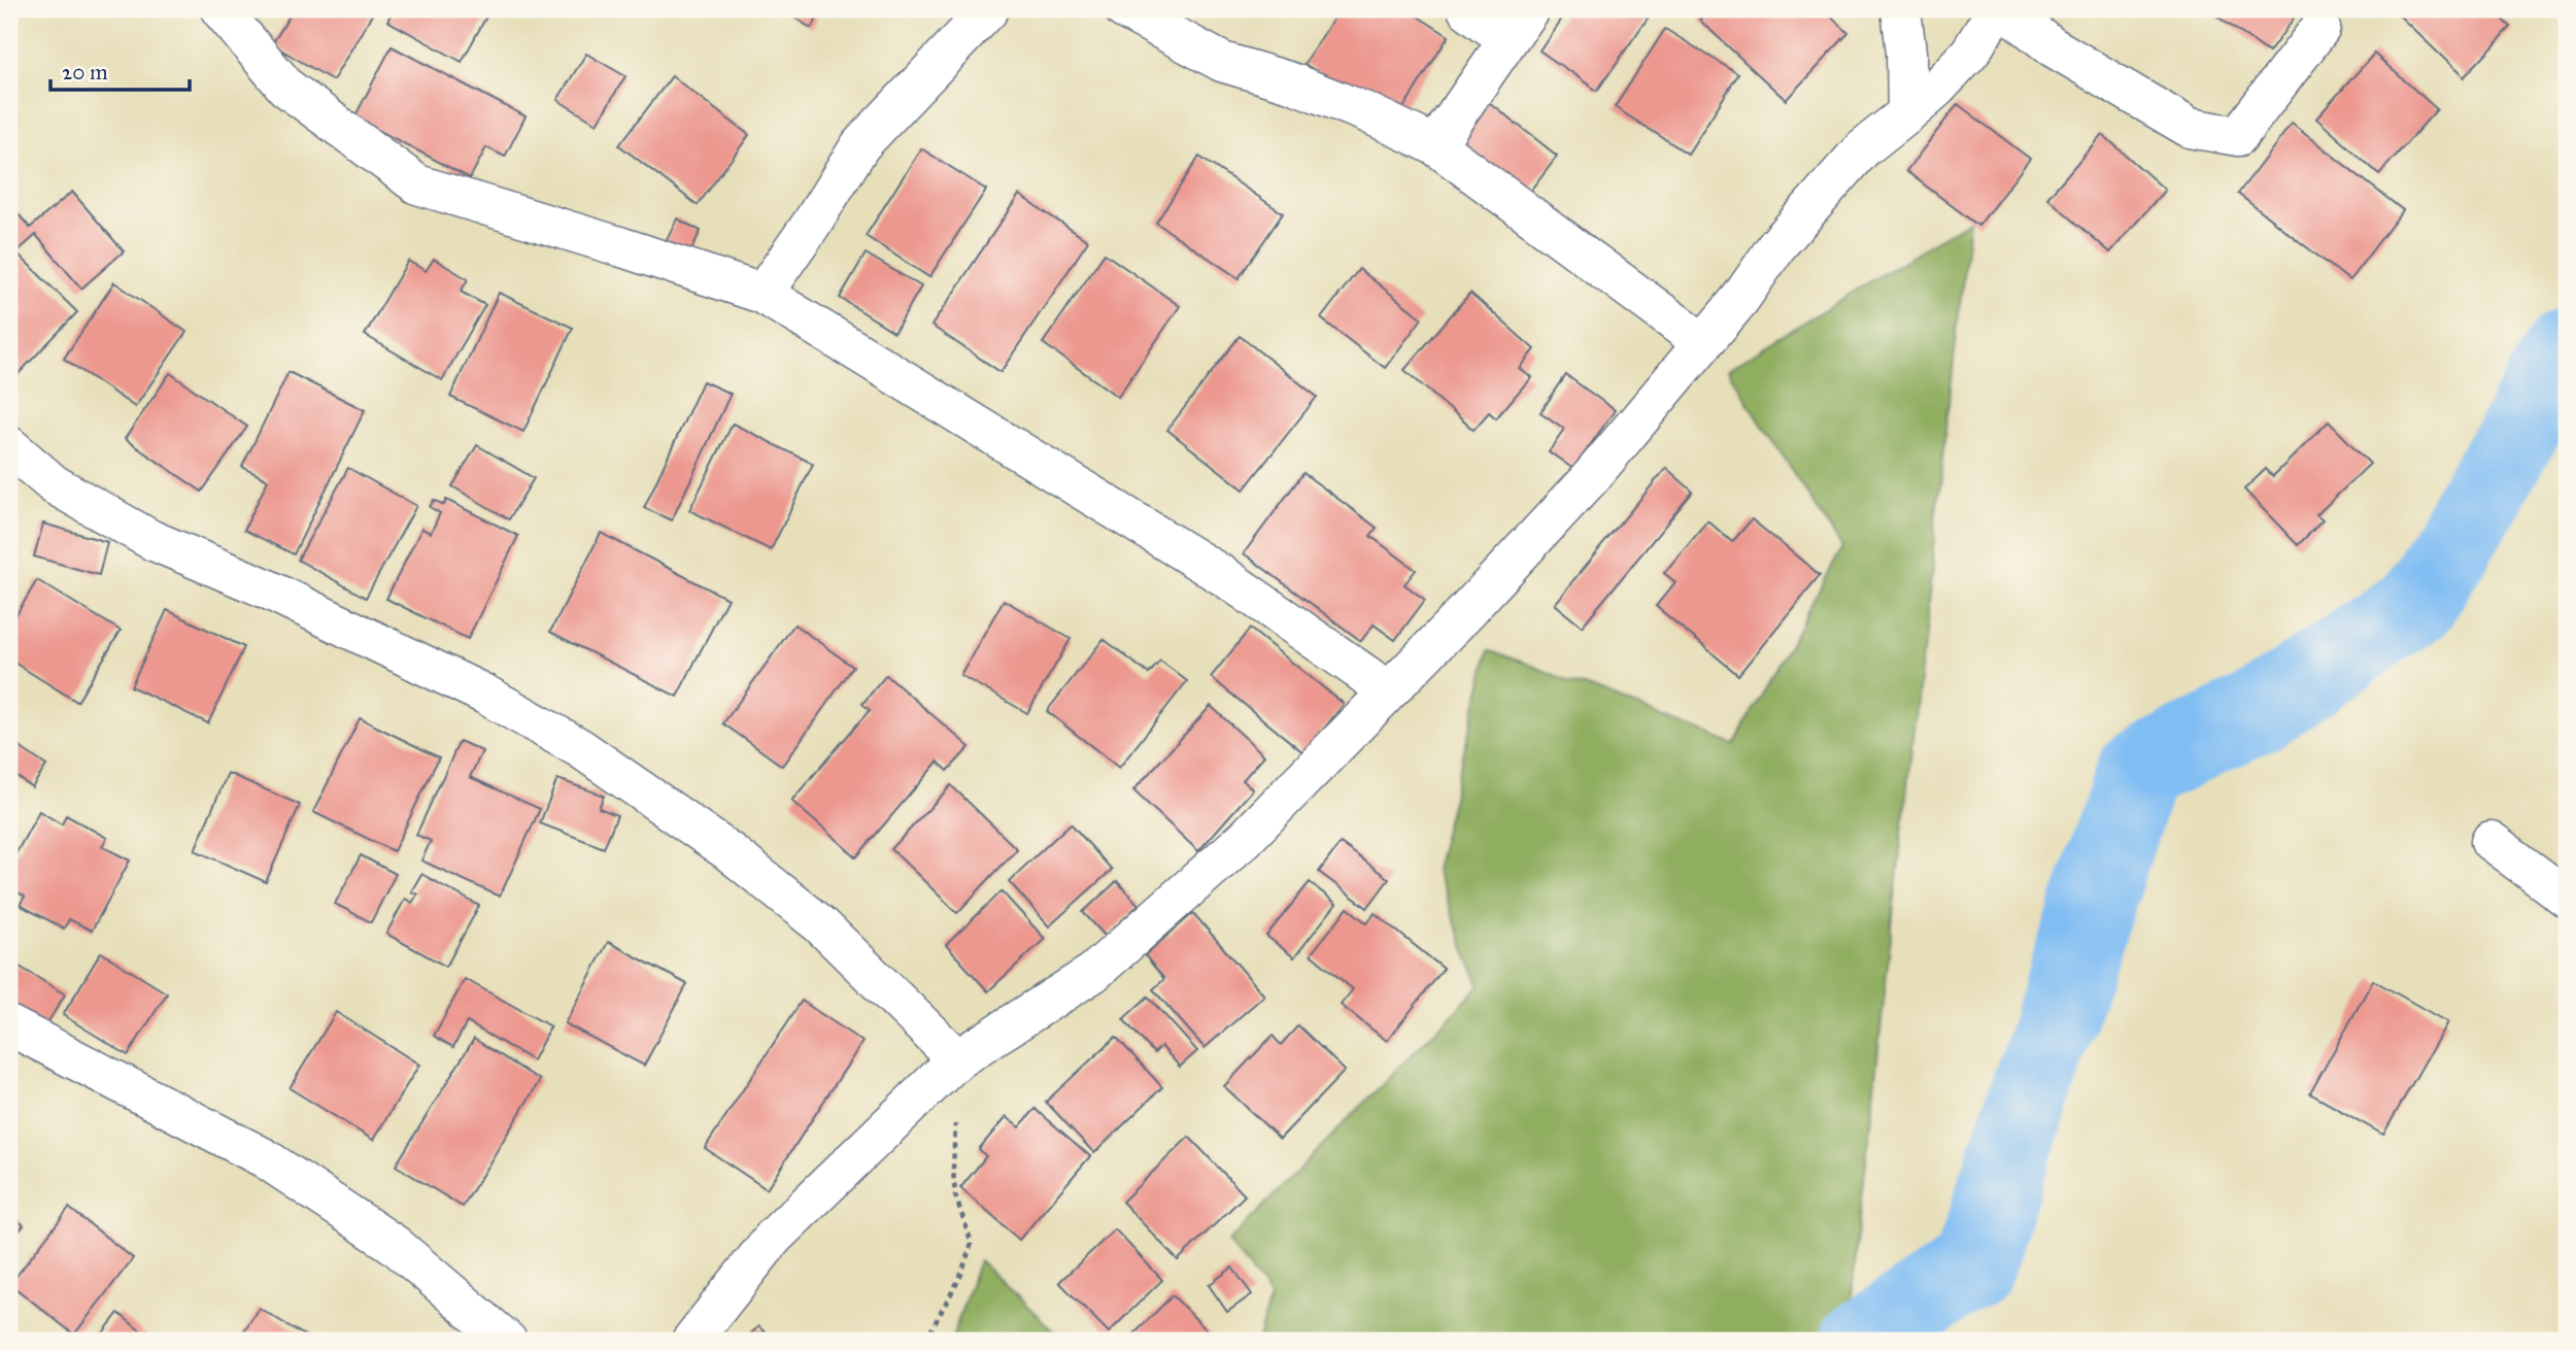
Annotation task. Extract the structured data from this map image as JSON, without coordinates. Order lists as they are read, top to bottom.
{
  "scale_bar": "20 m"
}
